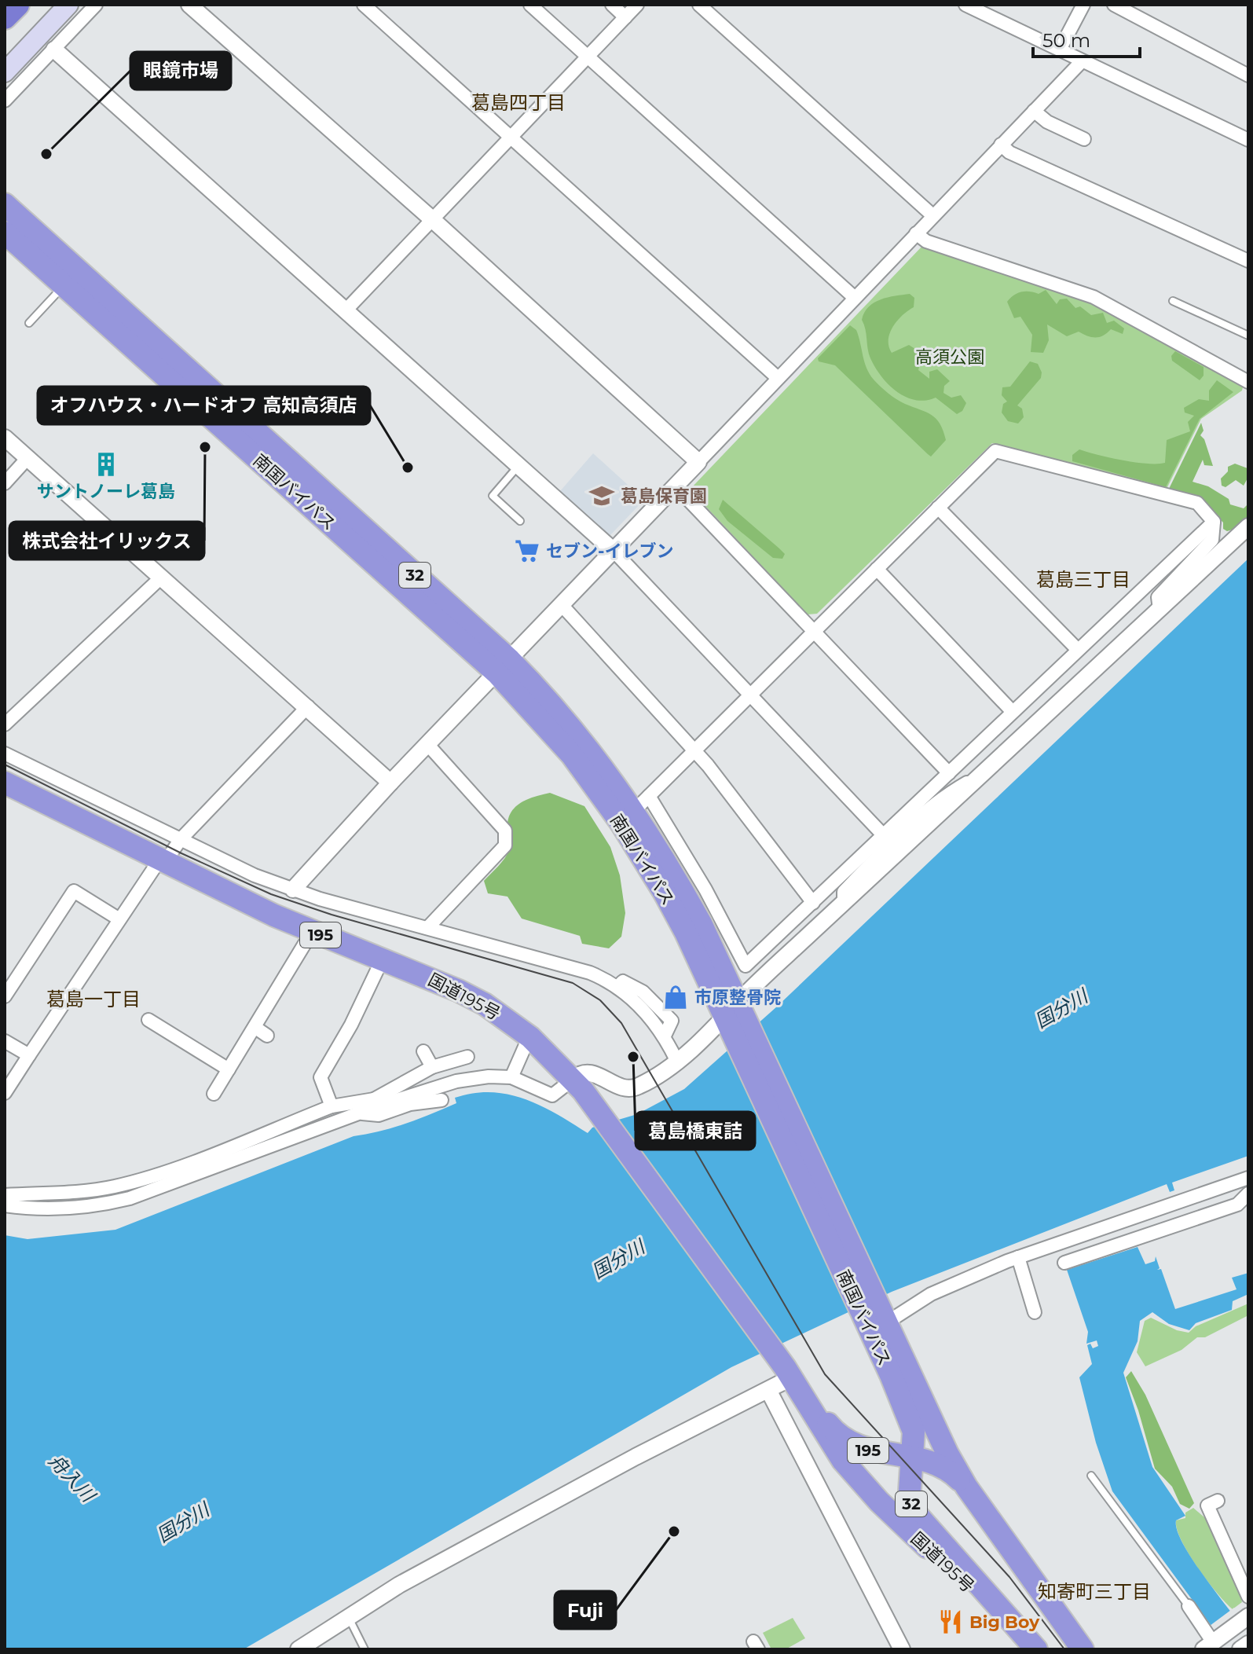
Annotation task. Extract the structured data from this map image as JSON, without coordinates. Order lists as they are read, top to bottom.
{
  "streets": {
    "highway": [
      "南国バイパス",
      "32",
      "195",
      "国道195号"
    ]
  },
  "crossings": [
    ["南国バイパス", "国道195号"]
  ],
  "districts": [
    "葛島四丁目",
    "葛島三丁目",
    "葛島一丁目",
    "知寄町三丁目"
  ],
  "water": ["国分川", "舟入川"],
  "parks": ["高須公園"],
  "places": {
    "other": [
      "眼鏡市場",
      "株式会社イリックス",
      "オフハウス・ハードオフ 高知高須店",
      "葛島橋東詰",
      "Fuji"
    ],
    "building": ["サントノーレ葛島"],
    "school or university": ["葛島保育園"],
    "supermarket": ["セブン-イレブン"],
    "shop": ["市原整骨院"],
    "restaurant": ["Big Boy"]
  },
  "scale_bar": "50 m"
}
